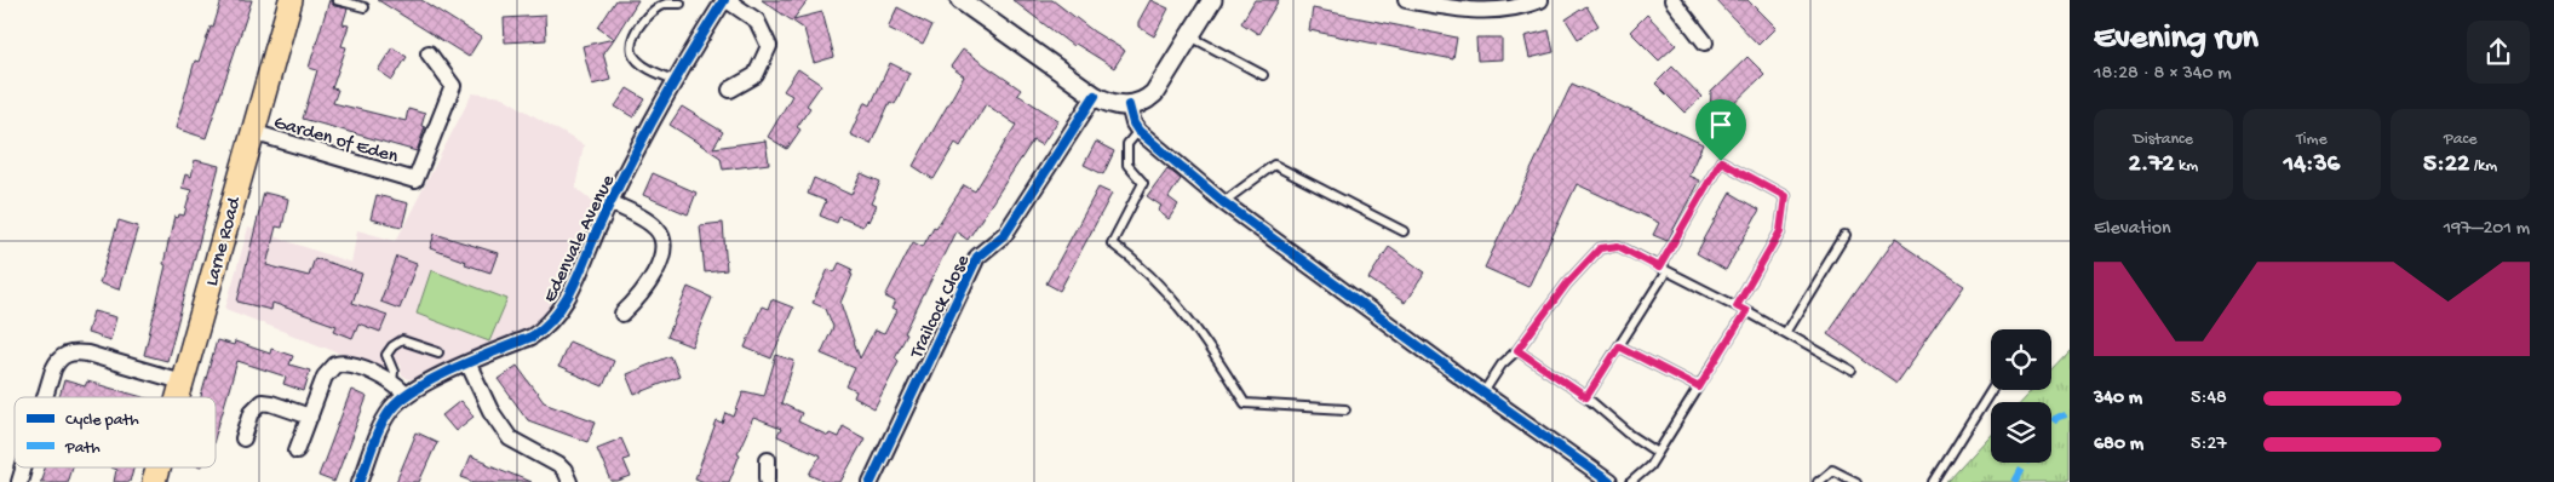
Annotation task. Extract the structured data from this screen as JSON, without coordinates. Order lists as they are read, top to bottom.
{
  "streets": {
    "main road": ["Larne Road"],
    "street": ["Garden of Eden", "Edenvale Avenue", "Trailcock Close"]
  },
  "crossings": [
    ["Garden of Eden", "Larne Road"]
  ],
  "legend": ["Cycle path", "Path"],
  "page": {
    "heading": ["Evening run", "18:28 · 8 × 340 m"],
    "stats": [
      ["Distance", "2.72 km"],
      ["Time", "14:36"],
      ["Pace", "5:22 /km"]
    ],
    "chart": ["Elevation", "197–201 m"],
    "list": [
      {
        "name": "340 m",
        "note": "5:48"
      },
      {
        "name": "680 m",
        "note": "5:27"
      }
    ]
  }
}
